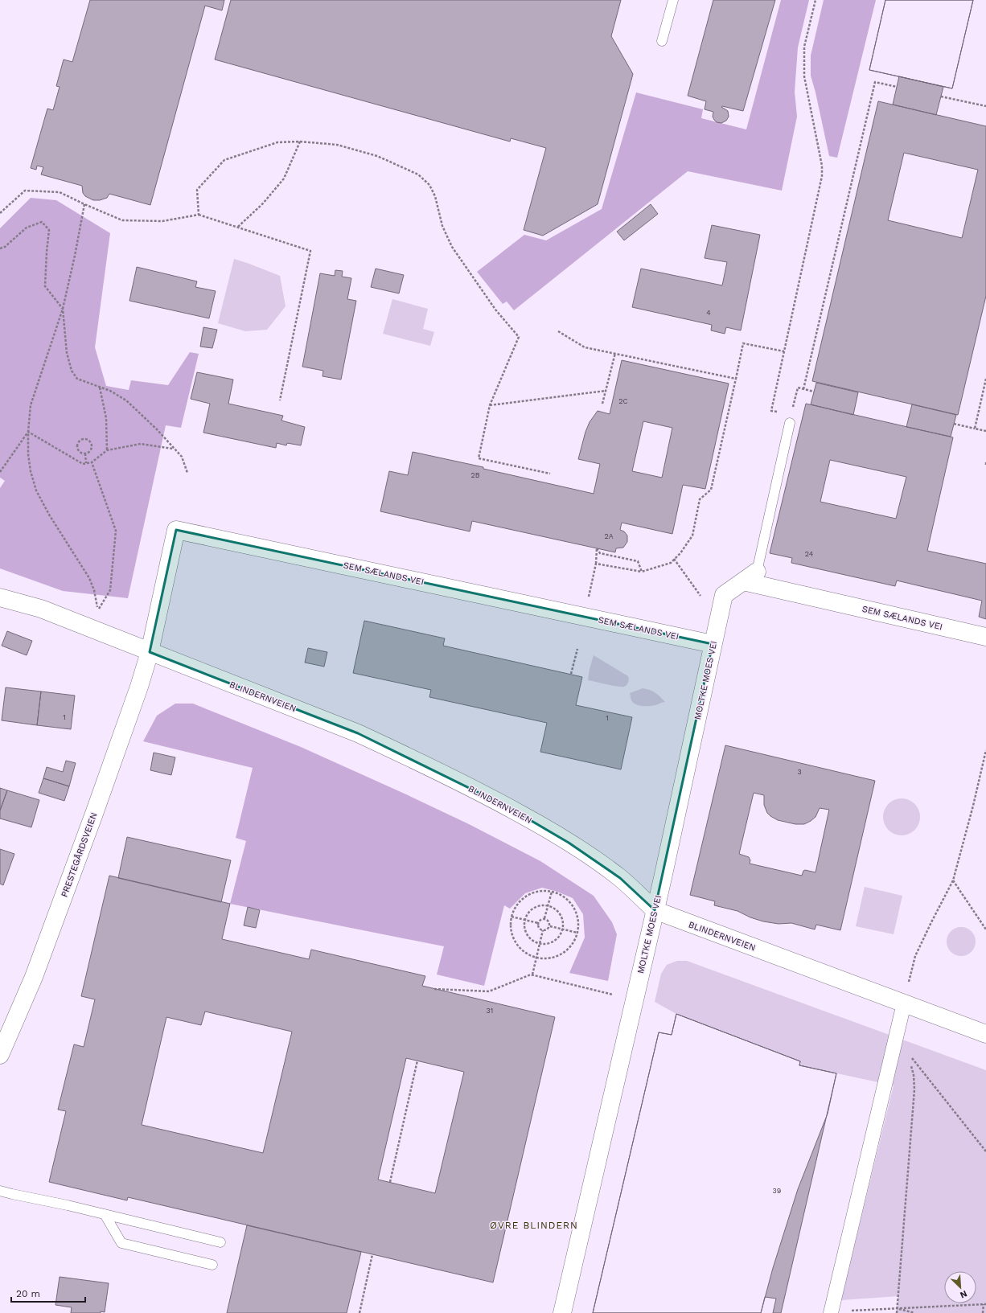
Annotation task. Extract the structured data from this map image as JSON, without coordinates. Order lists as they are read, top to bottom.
{
  "streets": {
    "street": [
      "SEM SÆLANDS VEI",
      "MOLTKE MOES VEI",
      "BLINDERNVEIEN",
      "PRESTEGÅRDSVEIEN"
    ]
  },
  "crossings": [
    ["SEM SÆLANDS VEI", "MOLTKE MOES VEI"],
    ["SEM SÆLANDS VEI", "BLINDERNVEIEN"],
    ["SEM SÆLANDS VEI", "PRESTEGÅRDSVEIEN"],
    ["MOLTKE MOES VEI", "BLINDERNVEIEN"],
    ["BLINDERNVEIEN", "PRESTEGÅRDSVEIEN"]
  ],
  "districts": ["ØVRE BLINDERN"],
  "house_numbers": [
    "4",
    "2C",
    "2B",
    "2A",
    "24",
    "1",
    "1",
    "3",
    "31",
    "39"
  ],
  "scale_bar": "20 m",
  "north": "bottom right"
}
